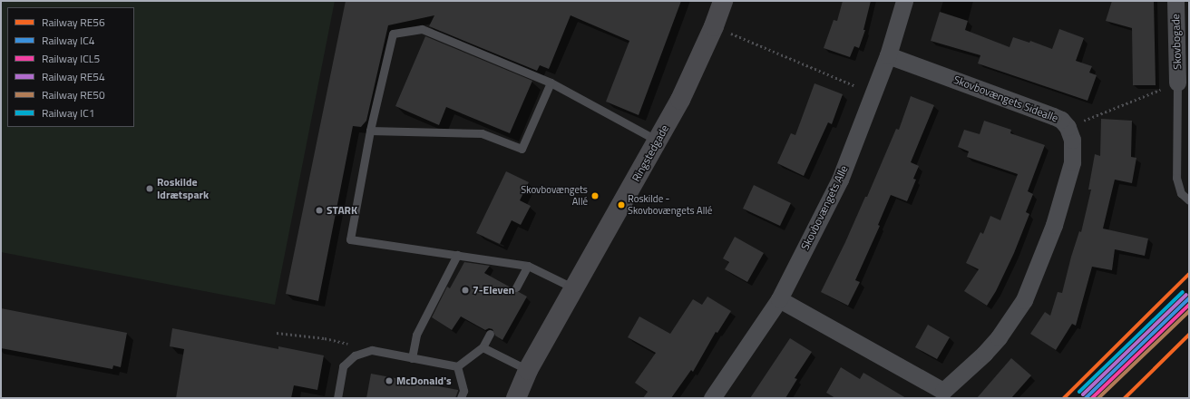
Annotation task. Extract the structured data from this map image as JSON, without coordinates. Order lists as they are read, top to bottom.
{
  "streets": {
    "street": [
      "Skovbogade",
      "Skovbovængets Sidealle",
      "Ringstedgade",
      "Skovbovængets Alle"
    ]
  },
  "crossings": [
    ["Skovbovængets Sidealle", "Skovbovængets Alle"]
  ],
  "places": [
    "Roskilde Idrætspark",
    "Skovbovængets Allé",
    "Roskilde - Skovbovængets Allé",
    "STARK",
    "7-Eleven",
    "McDonald's"
  ],
  "lines": [
    "rail line RE56",
    "rail line IC1",
    "rail line RE54",
    "rail line IC4",
    "rail line ICL5",
    "rail line RE50"
  ],
  "legend": [
    "Railway RE56",
    "Railway IC4",
    "Railway ICL5",
    "Railway RE54",
    "Railway RE50",
    "Railway IC1"
  ]
}
